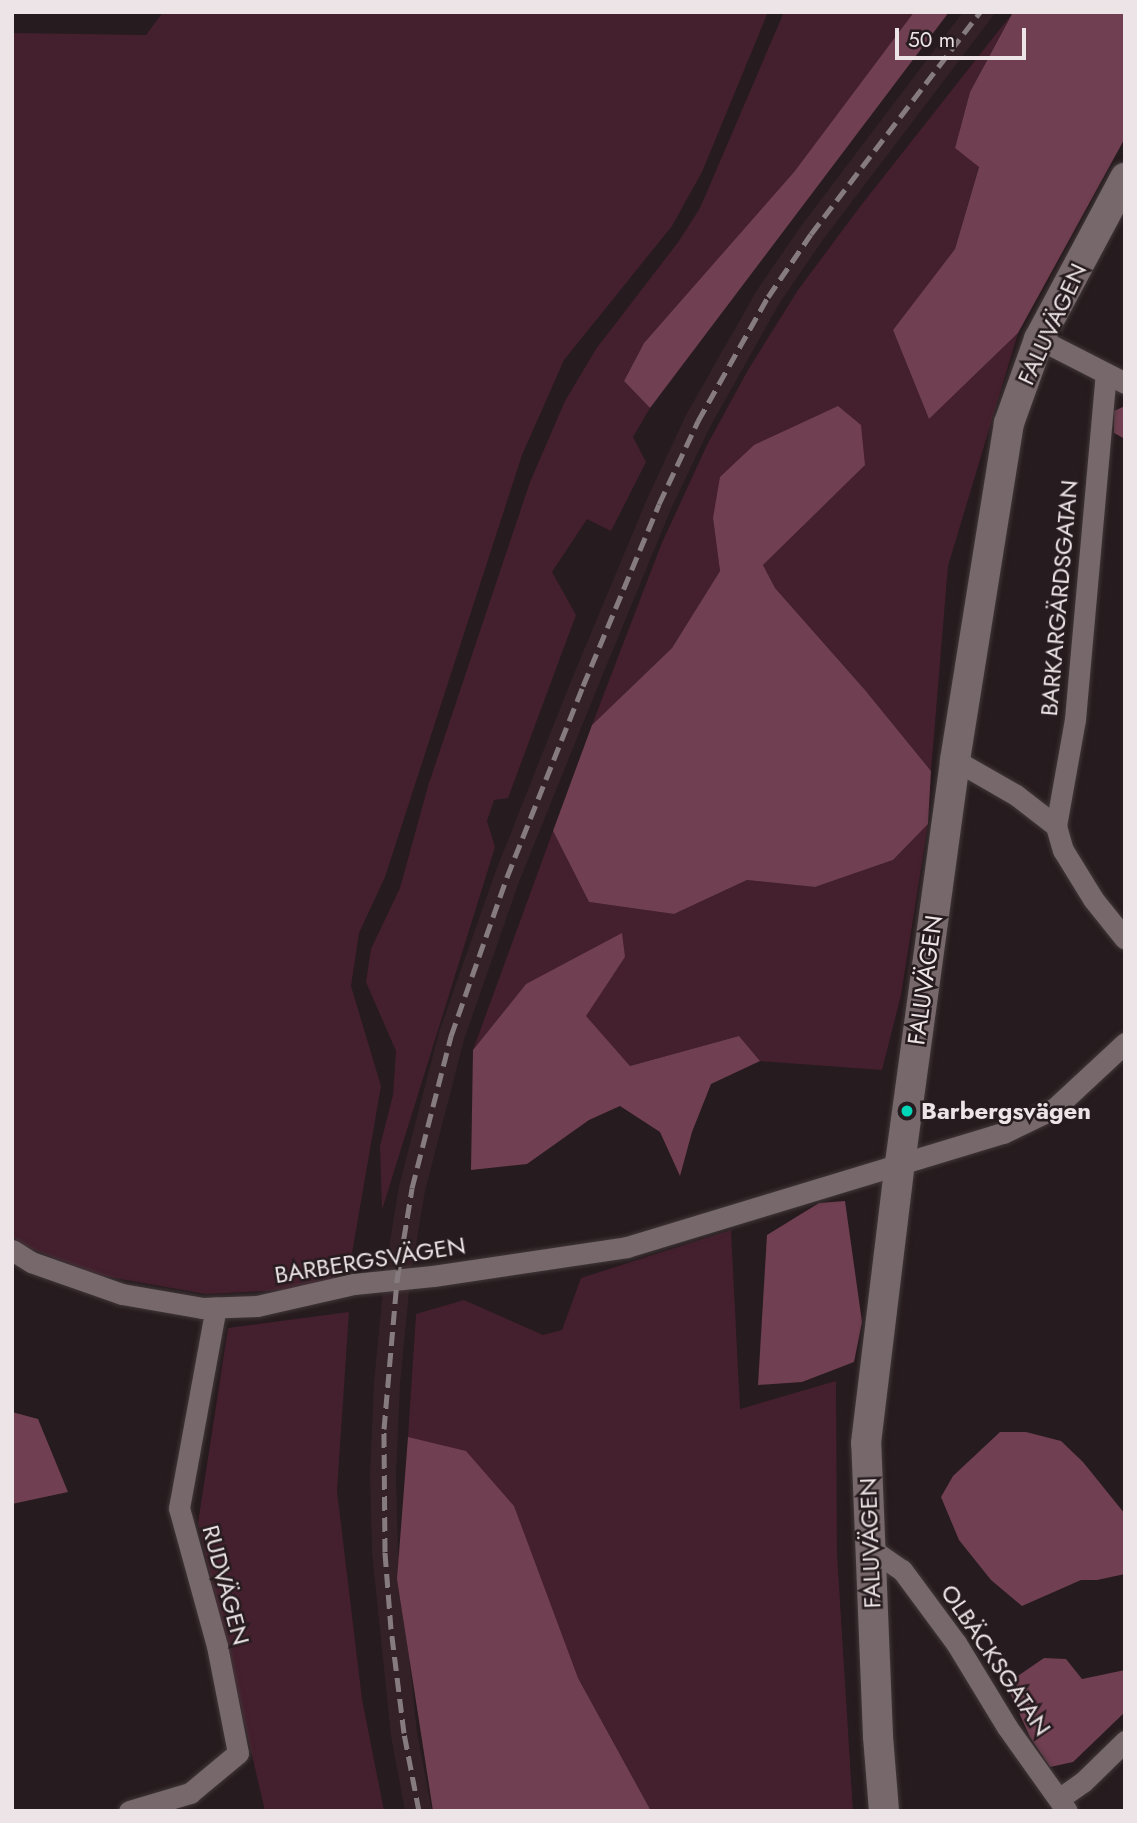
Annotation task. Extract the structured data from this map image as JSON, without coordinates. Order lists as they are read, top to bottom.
{
  "streets": {
    "street": [
      "FALUVÄGEN",
      "BARKARGÄRDSGATAN",
      "BARBERGSVÄGEN",
      "RUDVÄGEN",
      "OLBÄCKSGATAN"
    ]
  },
  "crossings": [
    ["FALUVÄGEN", "BARBERGSVÄGEN"],
    ["FALUVÄGEN", "OLBÄCKSGATAN"],
    ["BARBERGSVÄGEN", "RUDVÄGEN"]
  ],
  "places": ["Barbergsvägen"],
  "scale_bar": "50 m"
}
